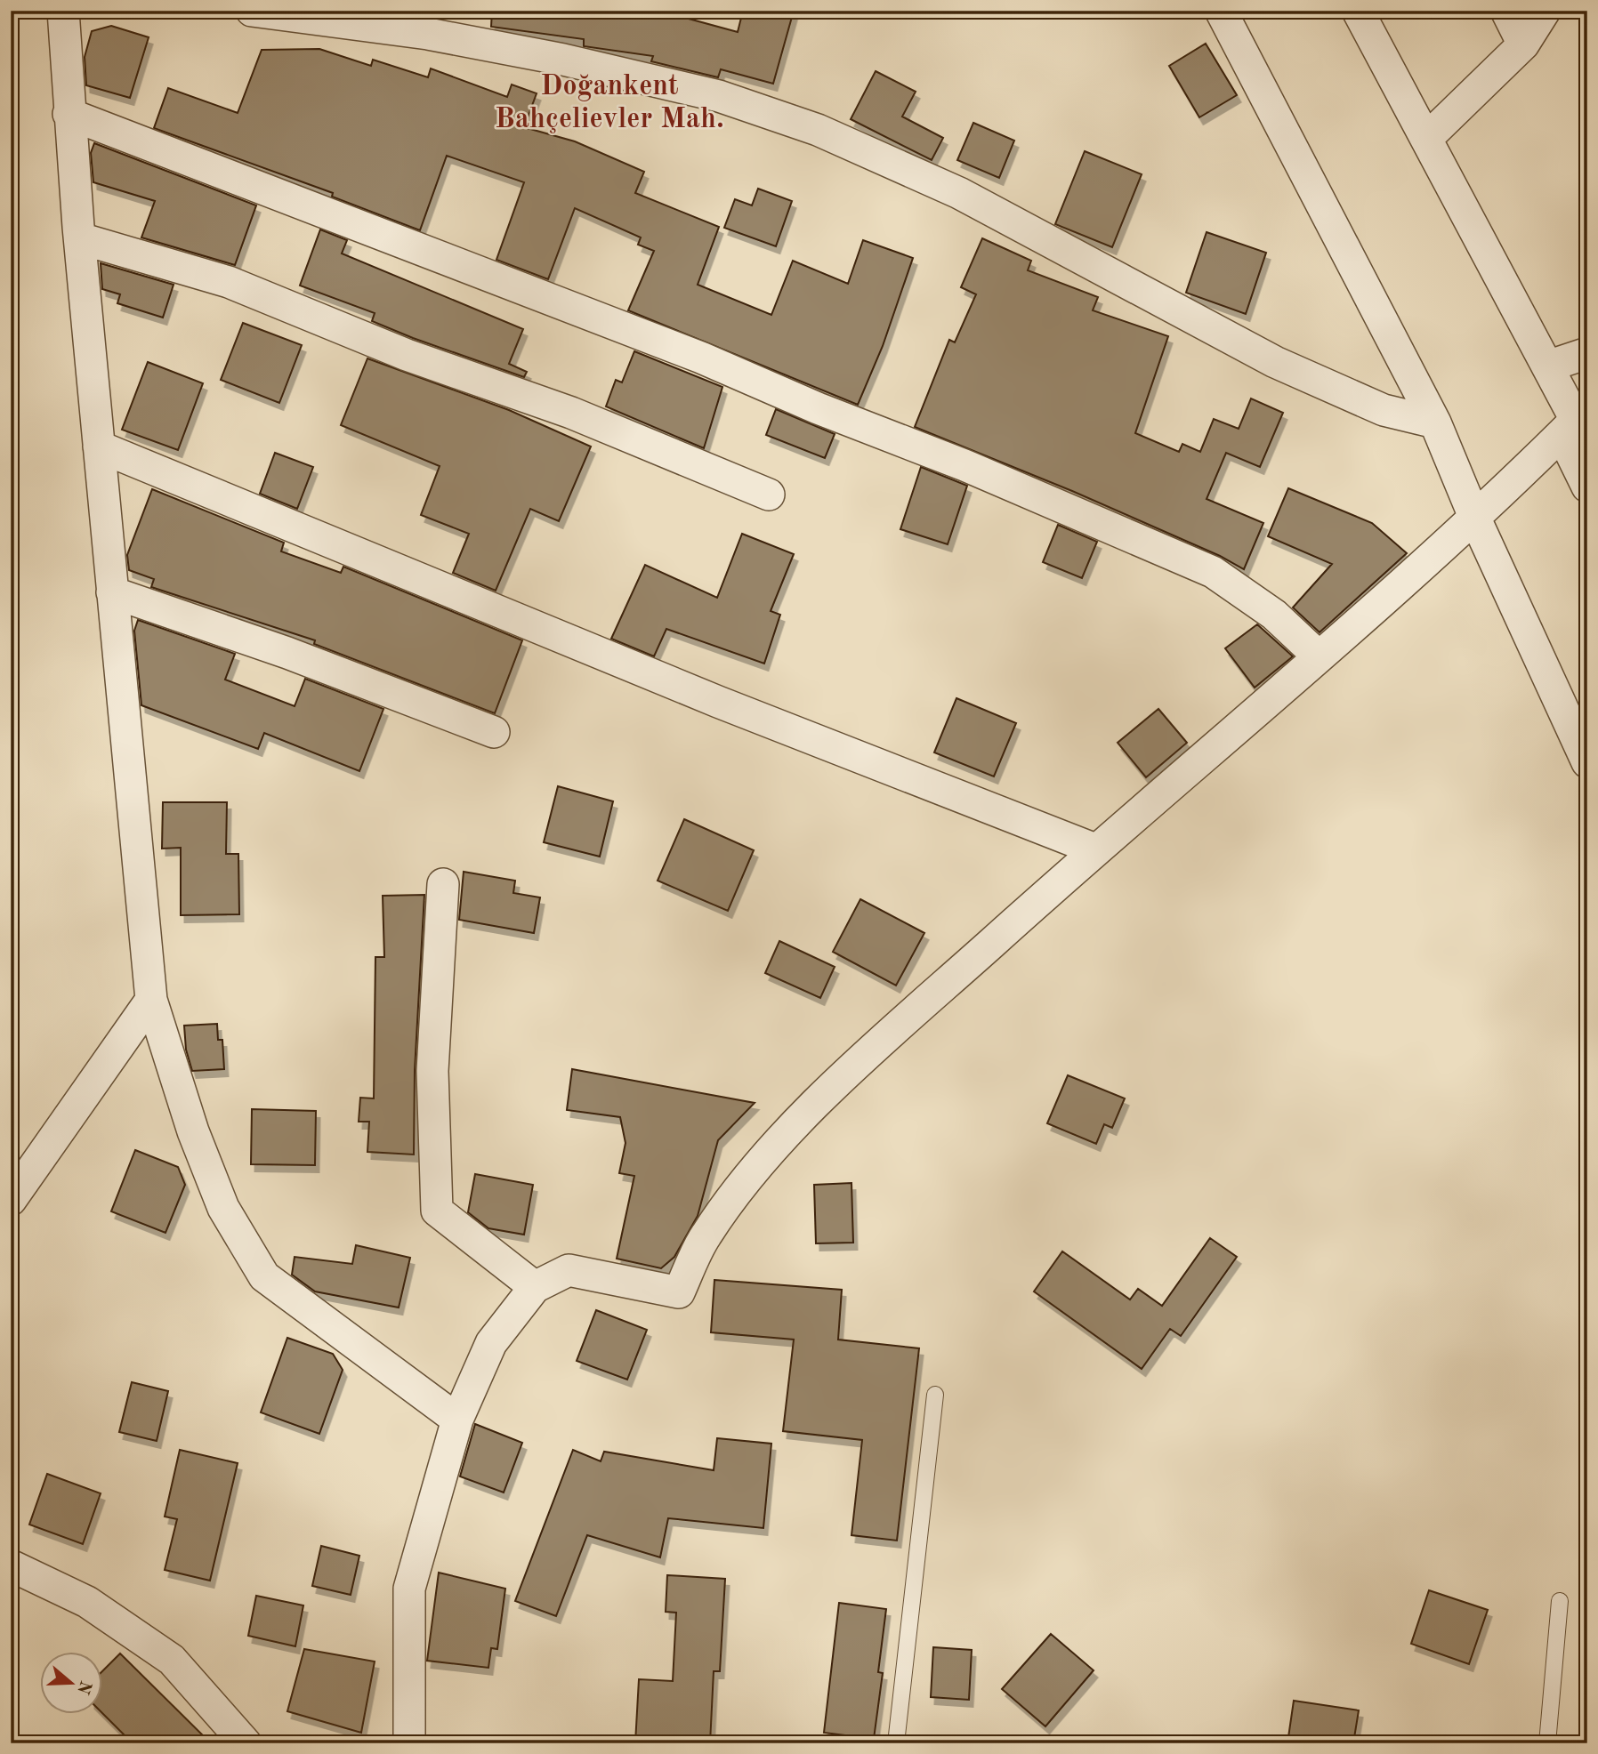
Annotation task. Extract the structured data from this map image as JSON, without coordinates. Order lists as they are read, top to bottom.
{
  "districts": ["Doğankent Bahçelievler Mah."],
  "north": "right"
}
